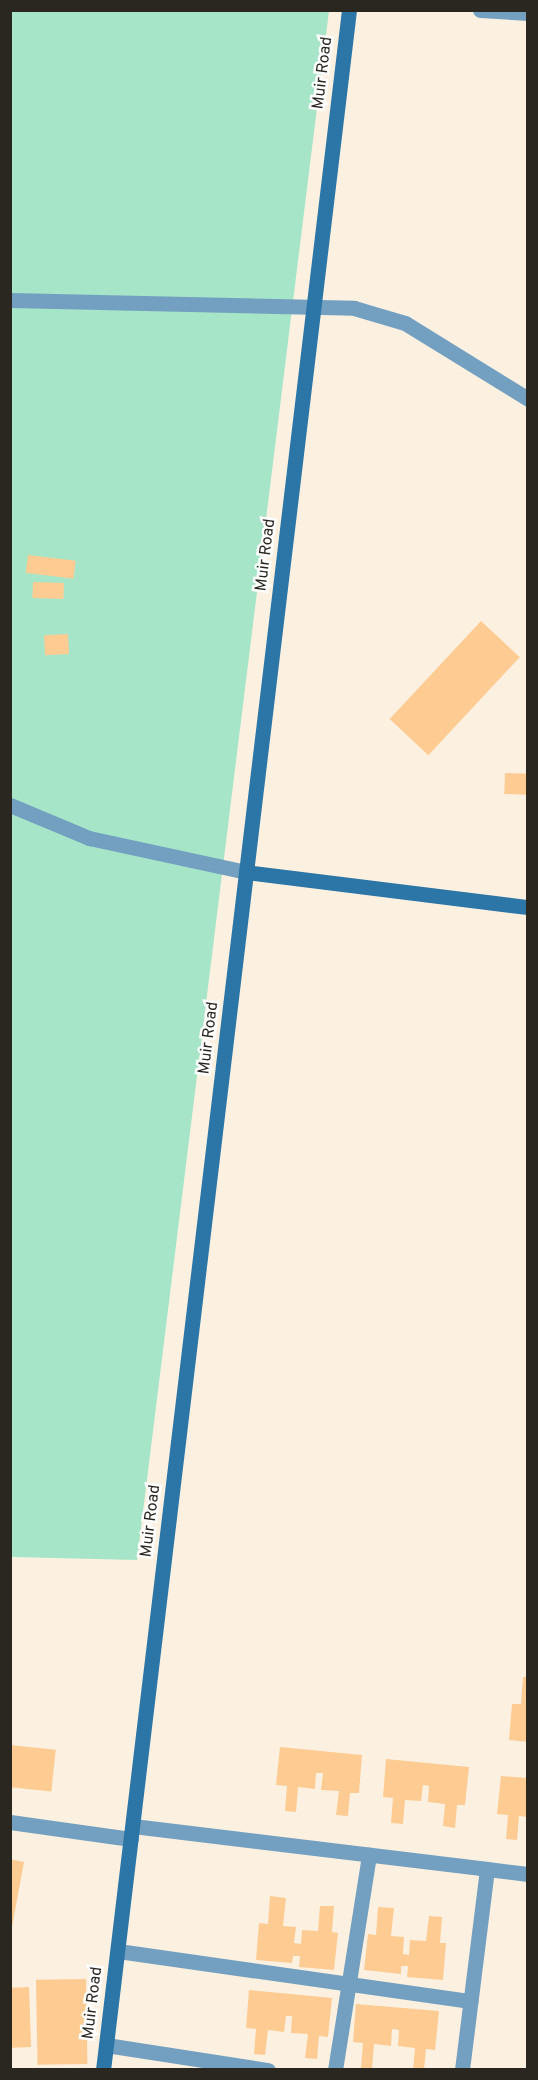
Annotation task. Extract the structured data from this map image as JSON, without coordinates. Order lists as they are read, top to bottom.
{
  "streets": {
    "main road": ["Muir Road"]
  }
}
